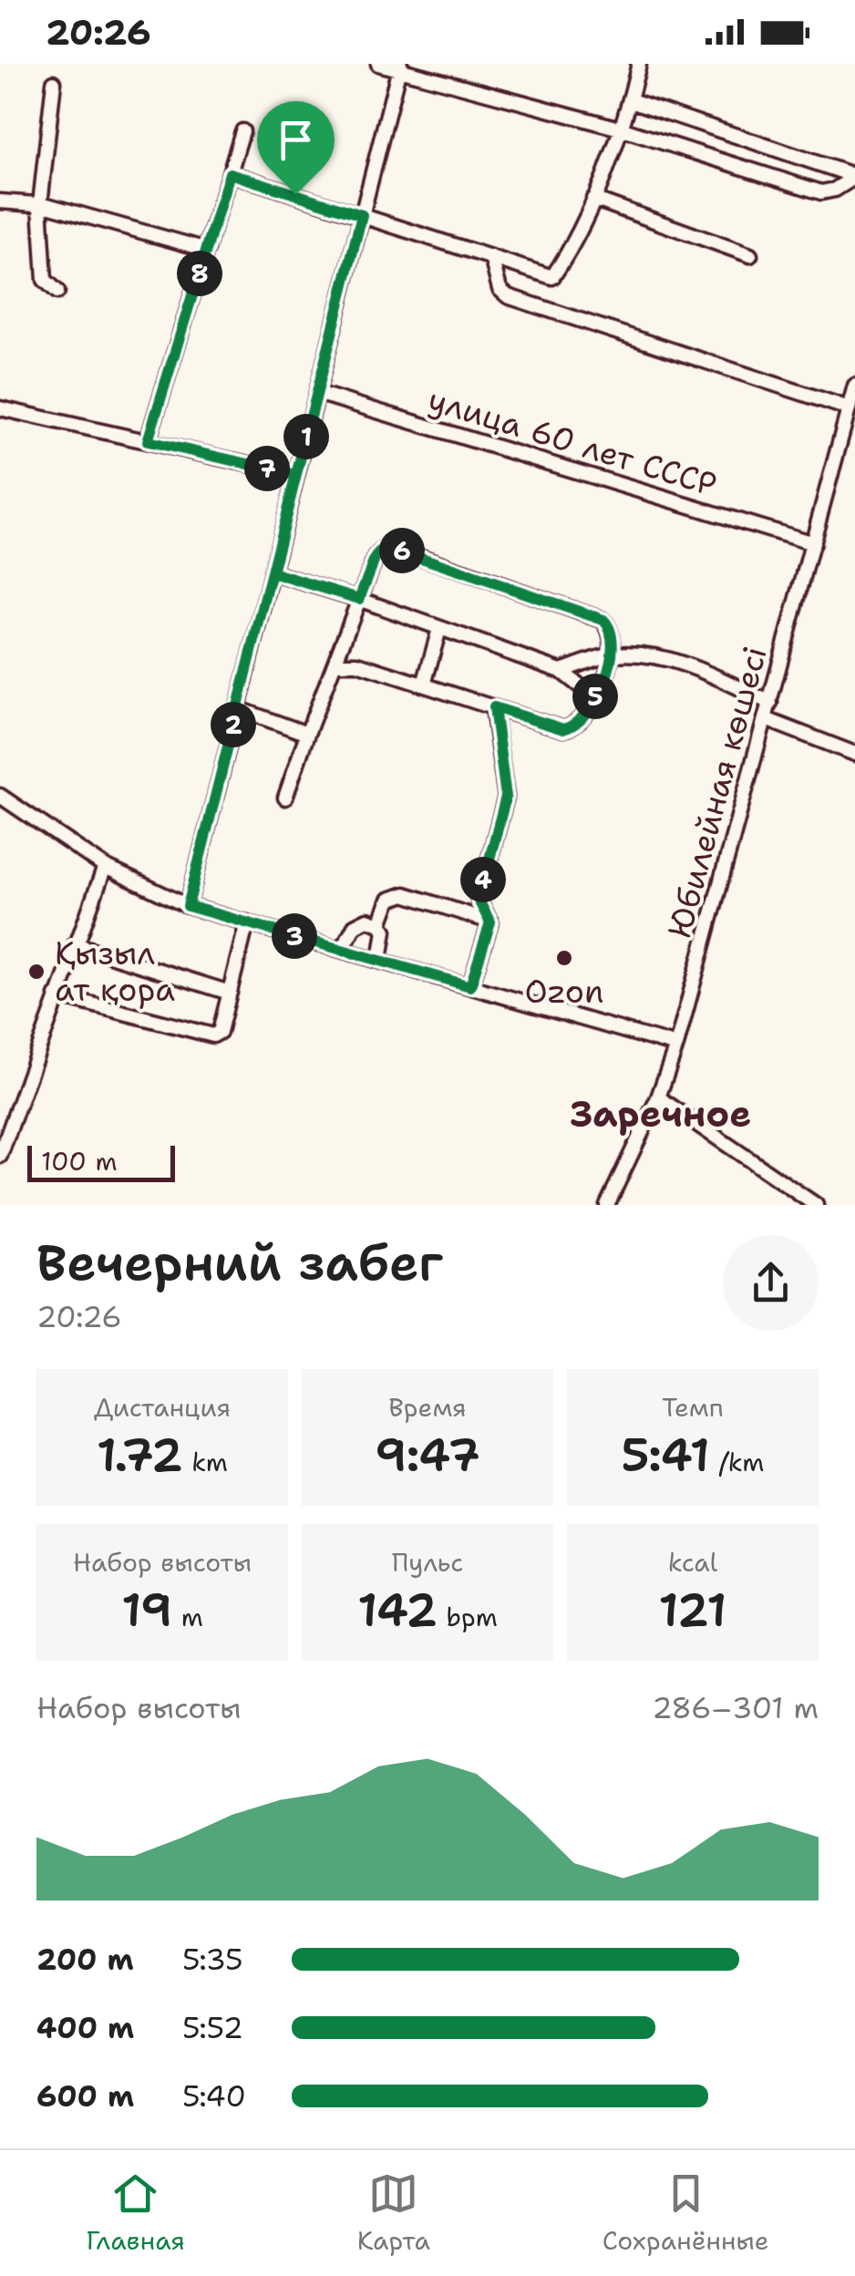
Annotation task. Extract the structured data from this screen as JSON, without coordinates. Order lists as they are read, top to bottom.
{
  "streets": {
    "street": ["улица 60 лет СССР", "Юбилейная көшесі"]
  },
  "crossings": [
    ["улица 60 лет СССР", "Юбилейная көшесі"]
  ],
  "districts": ["Заречное"],
  "places": ["Ozon", "Қызыл ат қора"],
  "scale_bar": "100 m",
  "page": {
    "status": "20:26",
    "pins": [
      "8",
      "1",
      "7",
      "6",
      "5",
      "2",
      "4",
      "3"
    ],
    "scale": "100 m",
    "heading": ["Вечерний забег", "20:26"],
    "stats": [
      ["Дистанция", "1.72 km"],
      ["Время", "9:47"],
      ["Темп", "5:41 /km"],
      ["Набор высоты", "19 m"],
      ["Пульс", "142 bpm"],
      ["kcal", "121"]
    ],
    "chart": ["Набор высоты", "286–301 m"],
    "list": [
      {
        "name": "200 m",
        "note": "5:35"
      },
      {
        "name": "400 m",
        "note": "5:52"
      },
      {
        "name": "600 m",
        "note": "5:40"
      }
    ],
    "tabs": ["Главная", "Карта", "Сохранённые"]
  }
}
